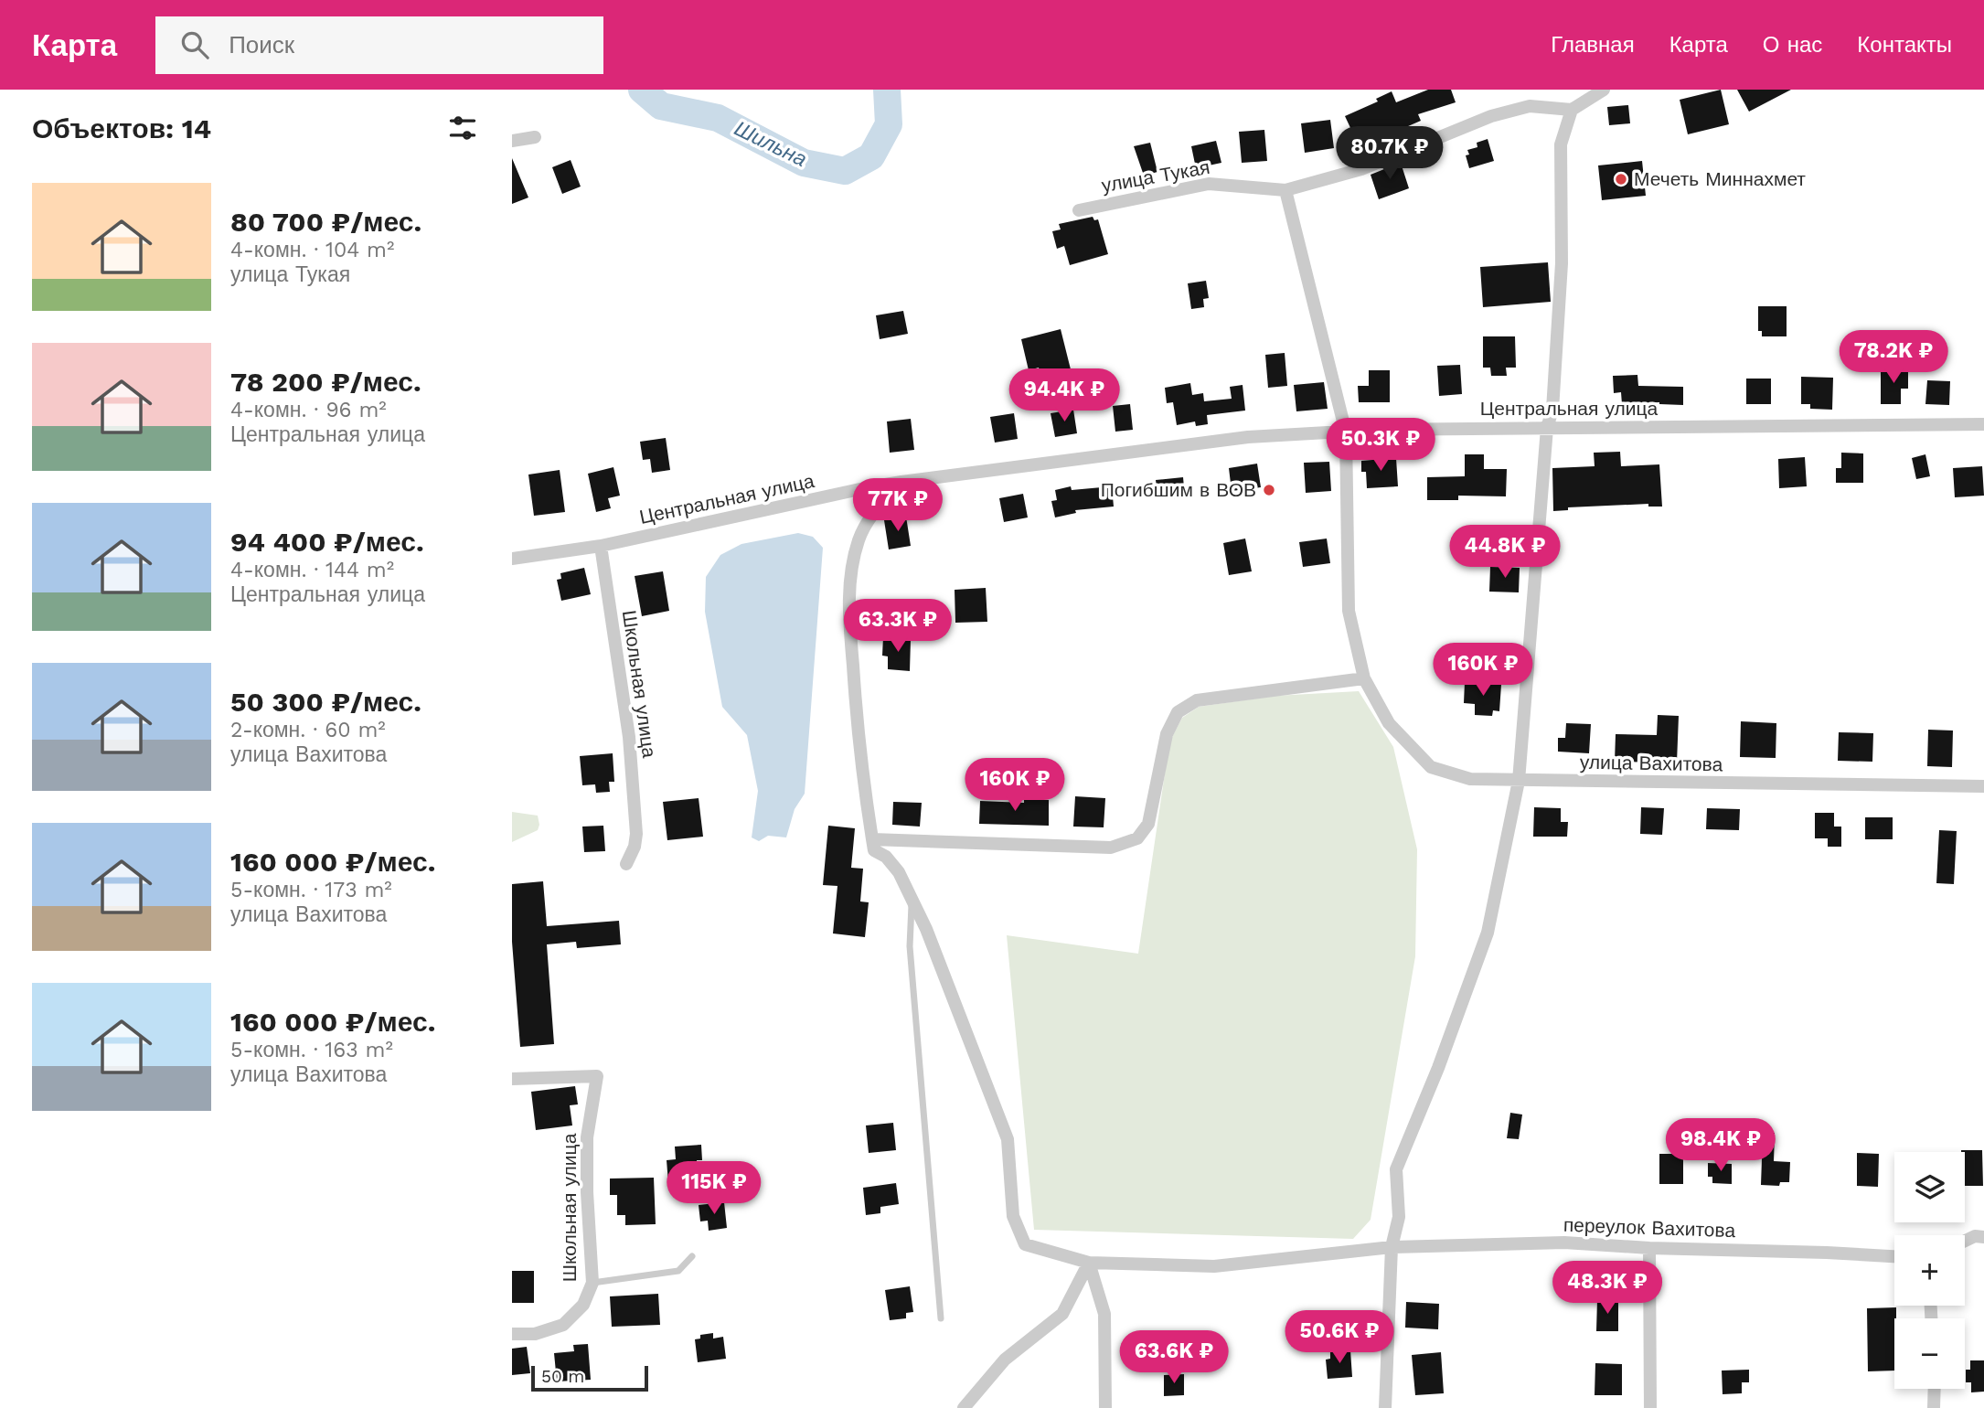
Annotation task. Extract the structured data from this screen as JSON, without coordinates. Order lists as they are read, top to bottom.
{
  "streets": {
    "street": [
      "улица Тукая",
      "Центральная улица",
      "Школьная улица",
      "улица Вахитова",
      "переулок Вахитова"
    ]
  },
  "crossings": [
    ["улица Тукая", "улица Вахитова"],
    ["Центральная улица", "Школьная улица"],
    ["Центральная улица", "улица Вахитова"]
  ],
  "water": ["Шильна"],
  "places": ["Мечеть Миннахмет", "Погибшим в ВОВ"],
  "scale_bar": "50 m",
  "page": {
    "header": "Карта",
    "search": "Поиск",
    "nav": [
      "Главная",
      "Карта",
      "О нас",
      "Контакты"
    ],
    "heading": "Объектов: 14",
    "price": [
      "80.7K ₽",
      "78.2K ₽",
      "94.4K ₽",
      "50.3K ₽",
      "77K ₽",
      "44.8K ₽",
      "63.3K ₽",
      "160K ₽",
      "160K ₽",
      "98.4K ₽",
      "115K ₽",
      "48.3K ₽",
      "50.6K ₽",
      "63.6K ₽"
    ],
    "list": [
      {
        "name": "80 700 ₽/мес.",
        "note": "4-комн. · 104 m² · улица Тукая"
      },
      {
        "name": "78 200 ₽/мес.",
        "note": "4-комн. · 96 m² · Центральная улица"
      },
      {
        "name": "94 400 ₽/мес.",
        "note": "4-комн. · 144 m² · Центральная улица"
      },
      {
        "name": "50 300 ₽/мес.",
        "note": "2-комн. · 60 m² · улица Вахитова"
      },
      {
        "name": "160 000 ₽/мес.",
        "note": "5-комн. · 173 m² · улица Вахитова"
      },
      {
        "name": "160 000 ₽/мес.",
        "note": "5-комн. · 163 m² · улица Вахитова"
      }
    ],
    "map_buttons": ["+", "−"],
    "scale": "50 m"
  }
}
